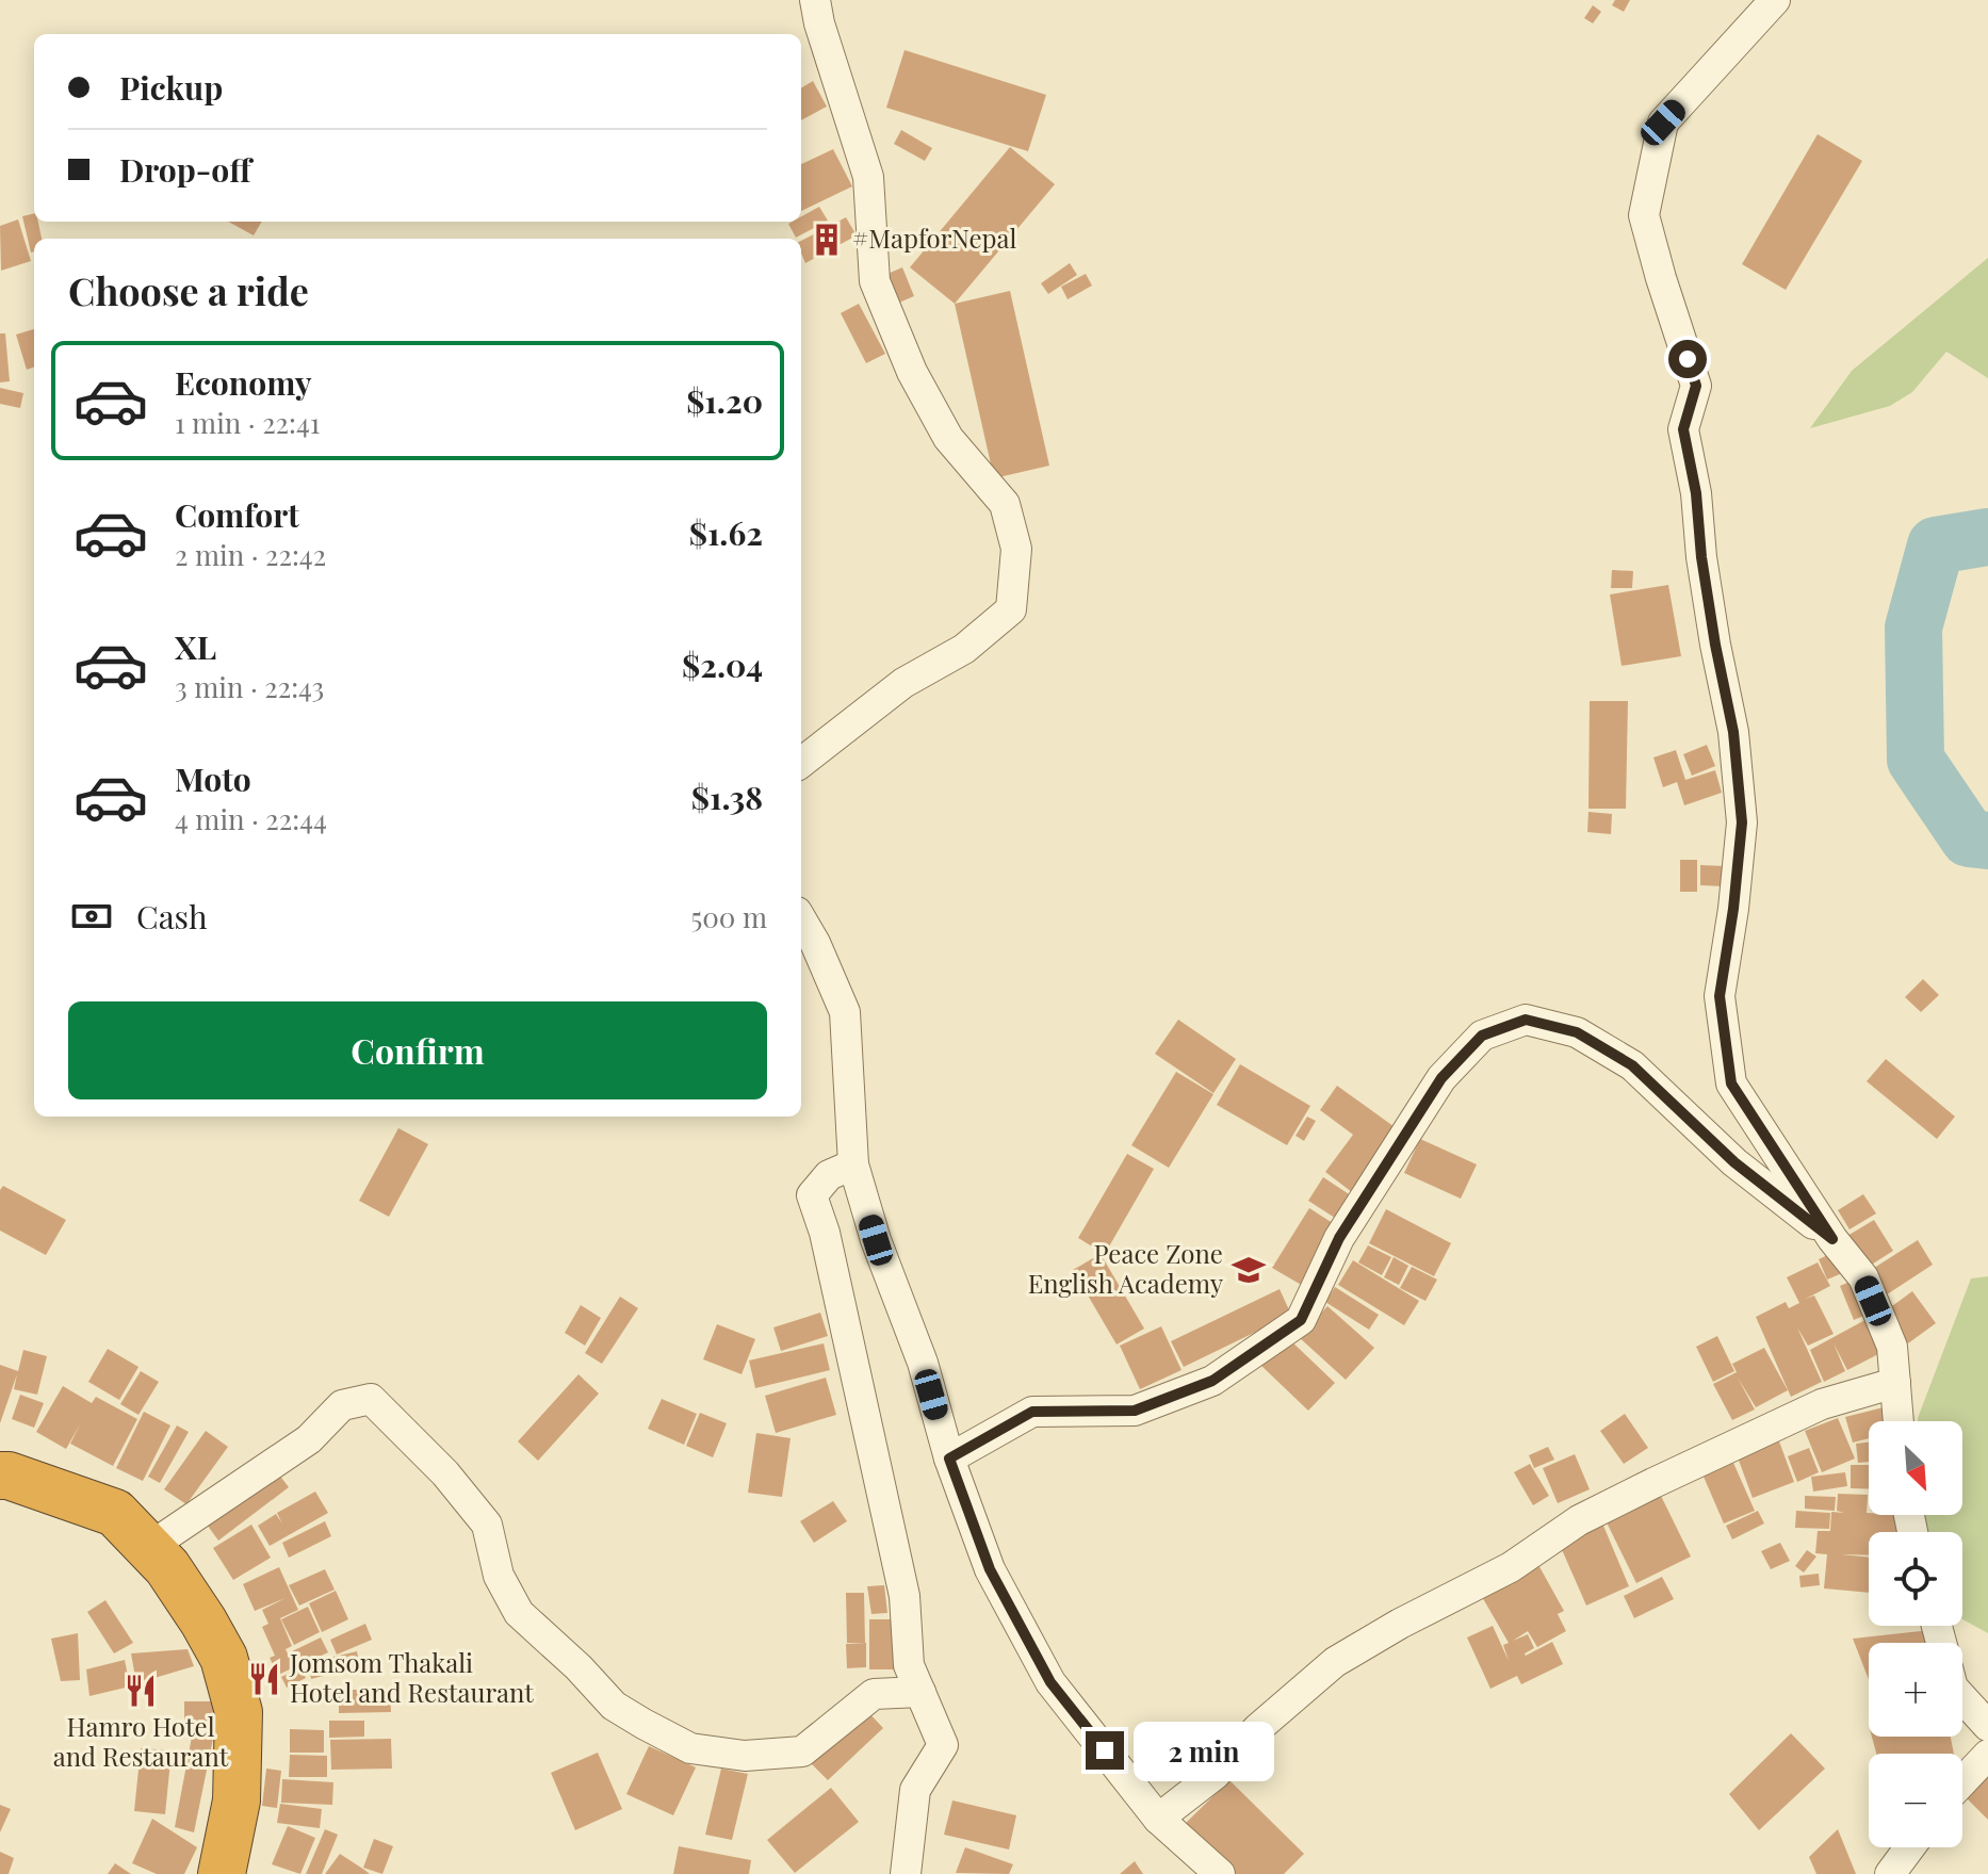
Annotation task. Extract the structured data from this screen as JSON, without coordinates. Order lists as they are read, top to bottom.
{
  "places": {
    "building": ["#MapforNepal"],
    "school or university": ["Peace Zone English Academy"],
    "restaurant": ["Jomsom Thakali Hotel and Restaurant", "Hamro Hotel and Restaurant"]
  },
  "north": "bottom right",
  "page": {
    "banner": ["Pickup", "Drop-off"],
    "heading": "Choose a ride",
    "list": [
      {
        "name": "Economy",
        "note": "1 min · 22:41",
        "value": "$1.20"
      },
      {
        "name": "Comfort",
        "note": "2 min · 22:42",
        "value": "$1.62"
      },
      {
        "name": "XL",
        "note": "3 min · 22:43",
        "value": "$2.04"
      },
      {
        "name": "Moto",
        "note": "4 min · 22:44",
        "value": "$1.38"
      }
    ],
    "pay": ["Cash", "500 m"],
    "buttons": "Confirm",
    "map_buttons": ["+", "−"],
    "bubble": "2 min"
  }
}
